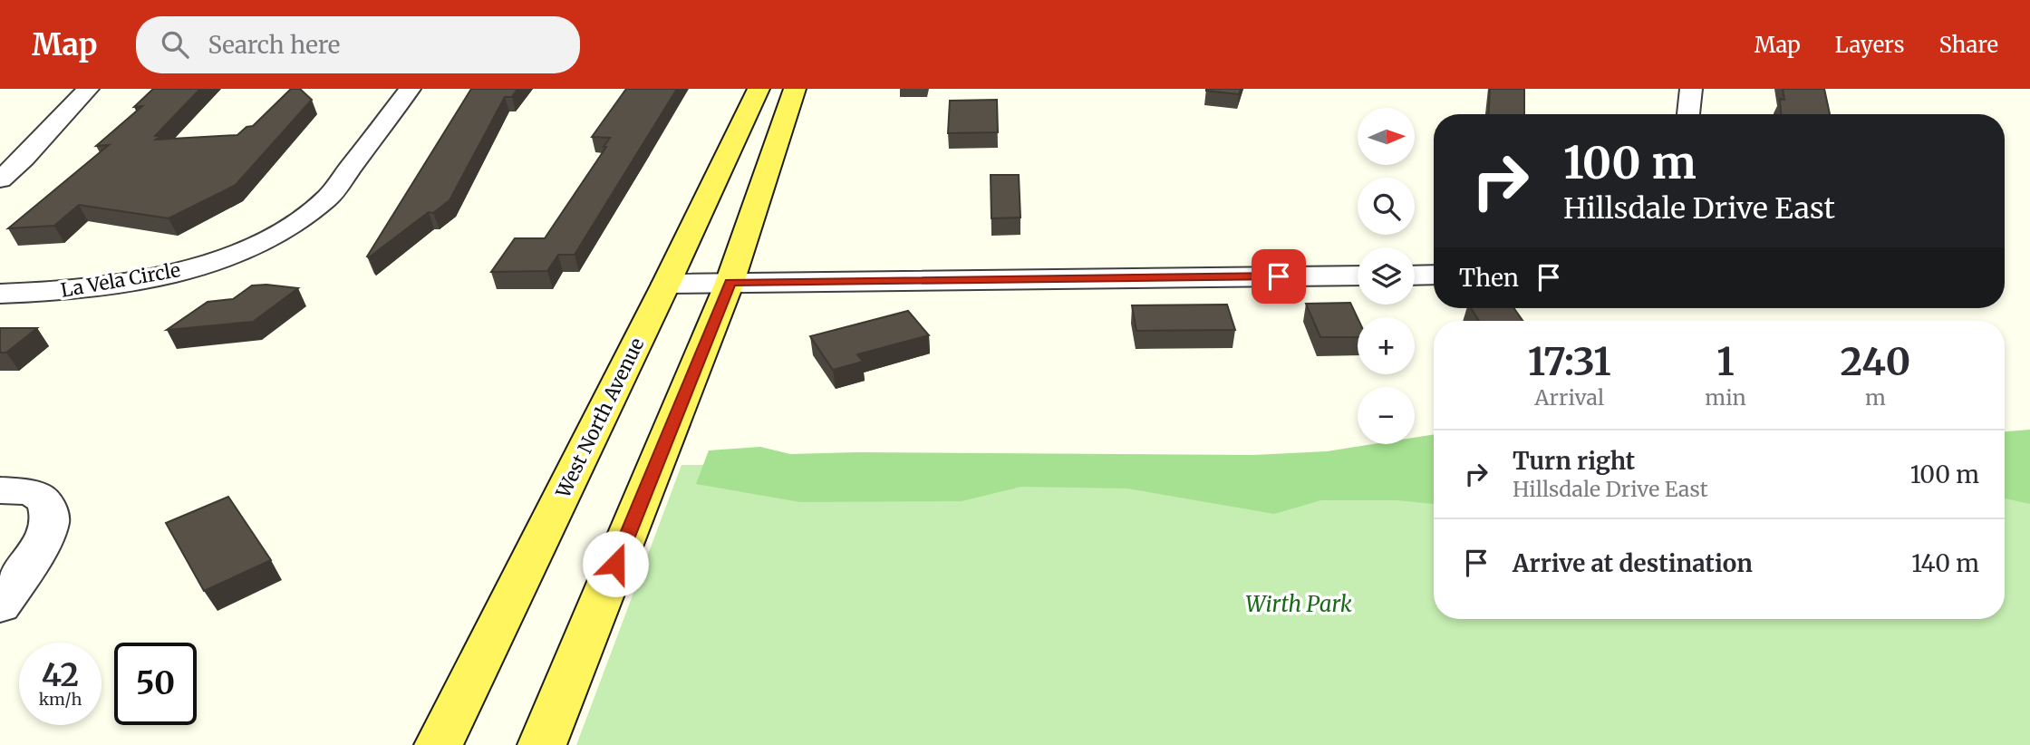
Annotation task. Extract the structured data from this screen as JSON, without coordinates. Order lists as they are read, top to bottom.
{
  "streets": {
    "main road": ["West North Avenue"],
    "street": ["La Vela Circle"]
  },
  "parks": ["Wirth Park"],
  "north": "right",
  "page": {
    "header": "Map",
    "search": "Search here",
    "nav": ["Map", "Layers", "Share"],
    "map_buttons": ["+", "−"],
    "turn": ["100 m", "Hillsdale Drive East"],
    "then": "Then",
    "eta": [
      "17:31",
      "Arrival",
      "1",
      "min",
      "240",
      "m"
    ],
    "list": [
      {
        "name": "Turn right",
        "note": "Hillsdale Drive East",
        "value": "100 m"
      },
      {
        "name": "Arrive at destination",
        "value": "140 m"
      }
    ],
    "speed": "42 km/h",
    "limit": "50"
  }
}
